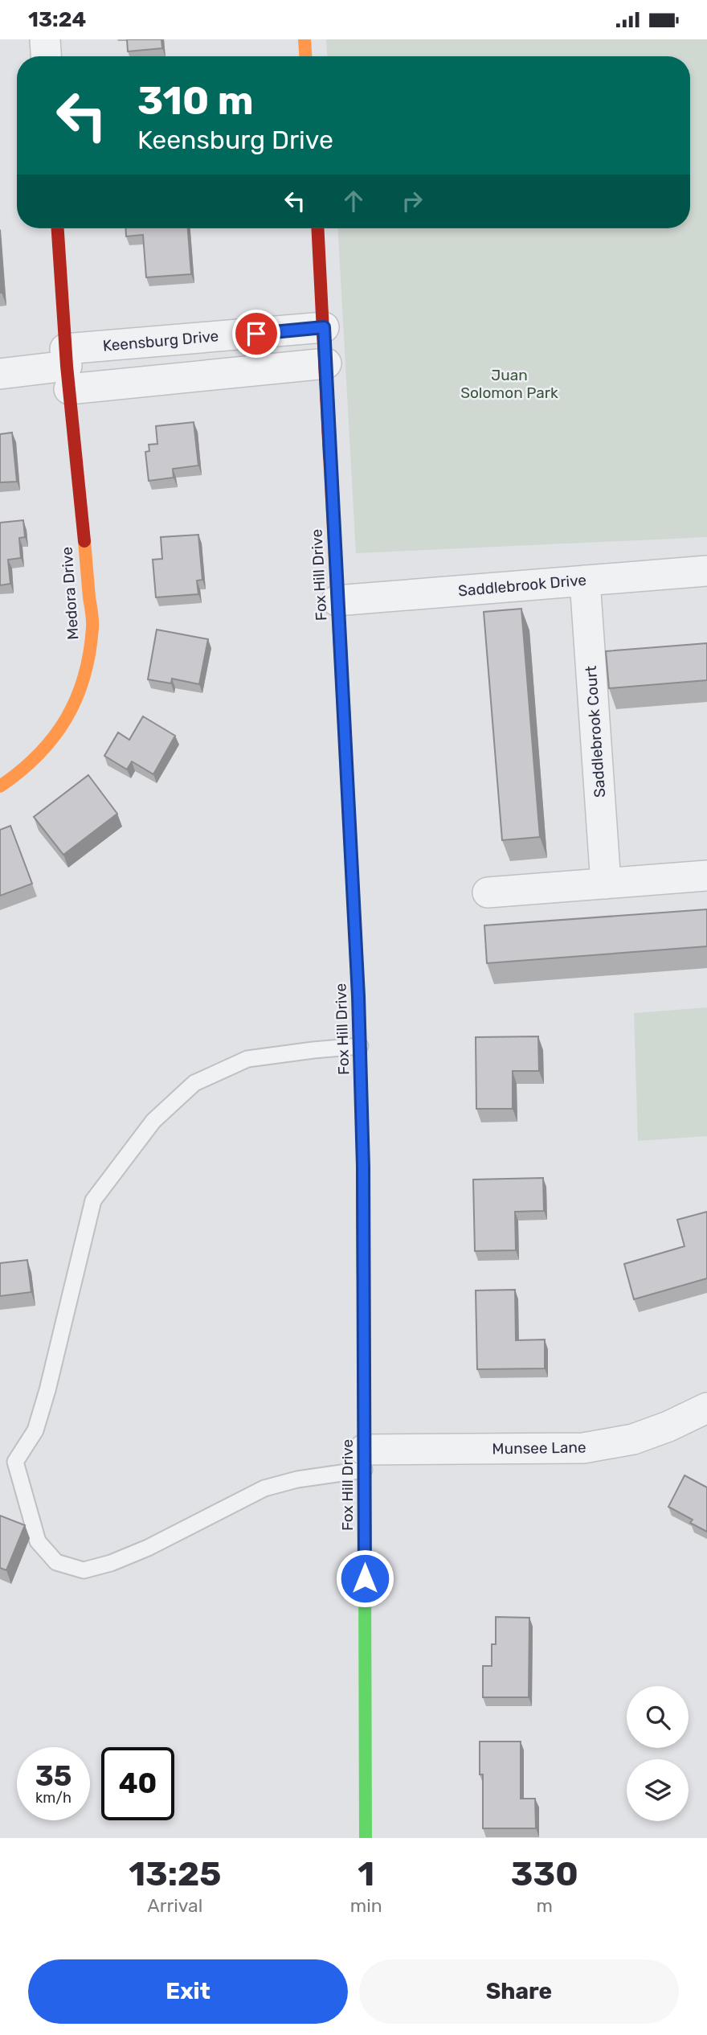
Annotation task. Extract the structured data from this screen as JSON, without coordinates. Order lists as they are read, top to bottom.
{
  "streets": {
    "street": [
      "Keensburg Drive",
      "Fox Hill Drive",
      "Saddlebrook Drive",
      "Medora Drive",
      "Saddlebrook Court",
      "Munsee Lane"
    ]
  },
  "crossings": [
    ["Keensburg Drive", "Fox Hill Drive"],
    ["Keensburg Drive", "Medora Drive"],
    ["Fox Hill Drive", "Saddlebrook Drive"],
    ["Fox Hill Drive", "Munsee Lane"],
    ["Saddlebrook Drive", "Saddlebrook Court"]
  ],
  "parks": ["Juan Solomon Park"],
  "page": {
    "status": "13:24",
    "turn": ["310 m", "Keensburg Drive"],
    "speed": "35 km/h",
    "limit": "40",
    "eta": [
      "13:25",
      "Arrival",
      "1",
      "min",
      "330",
      "m"
    ],
    "buttons": ["Exit", "Share"]
  }
}
